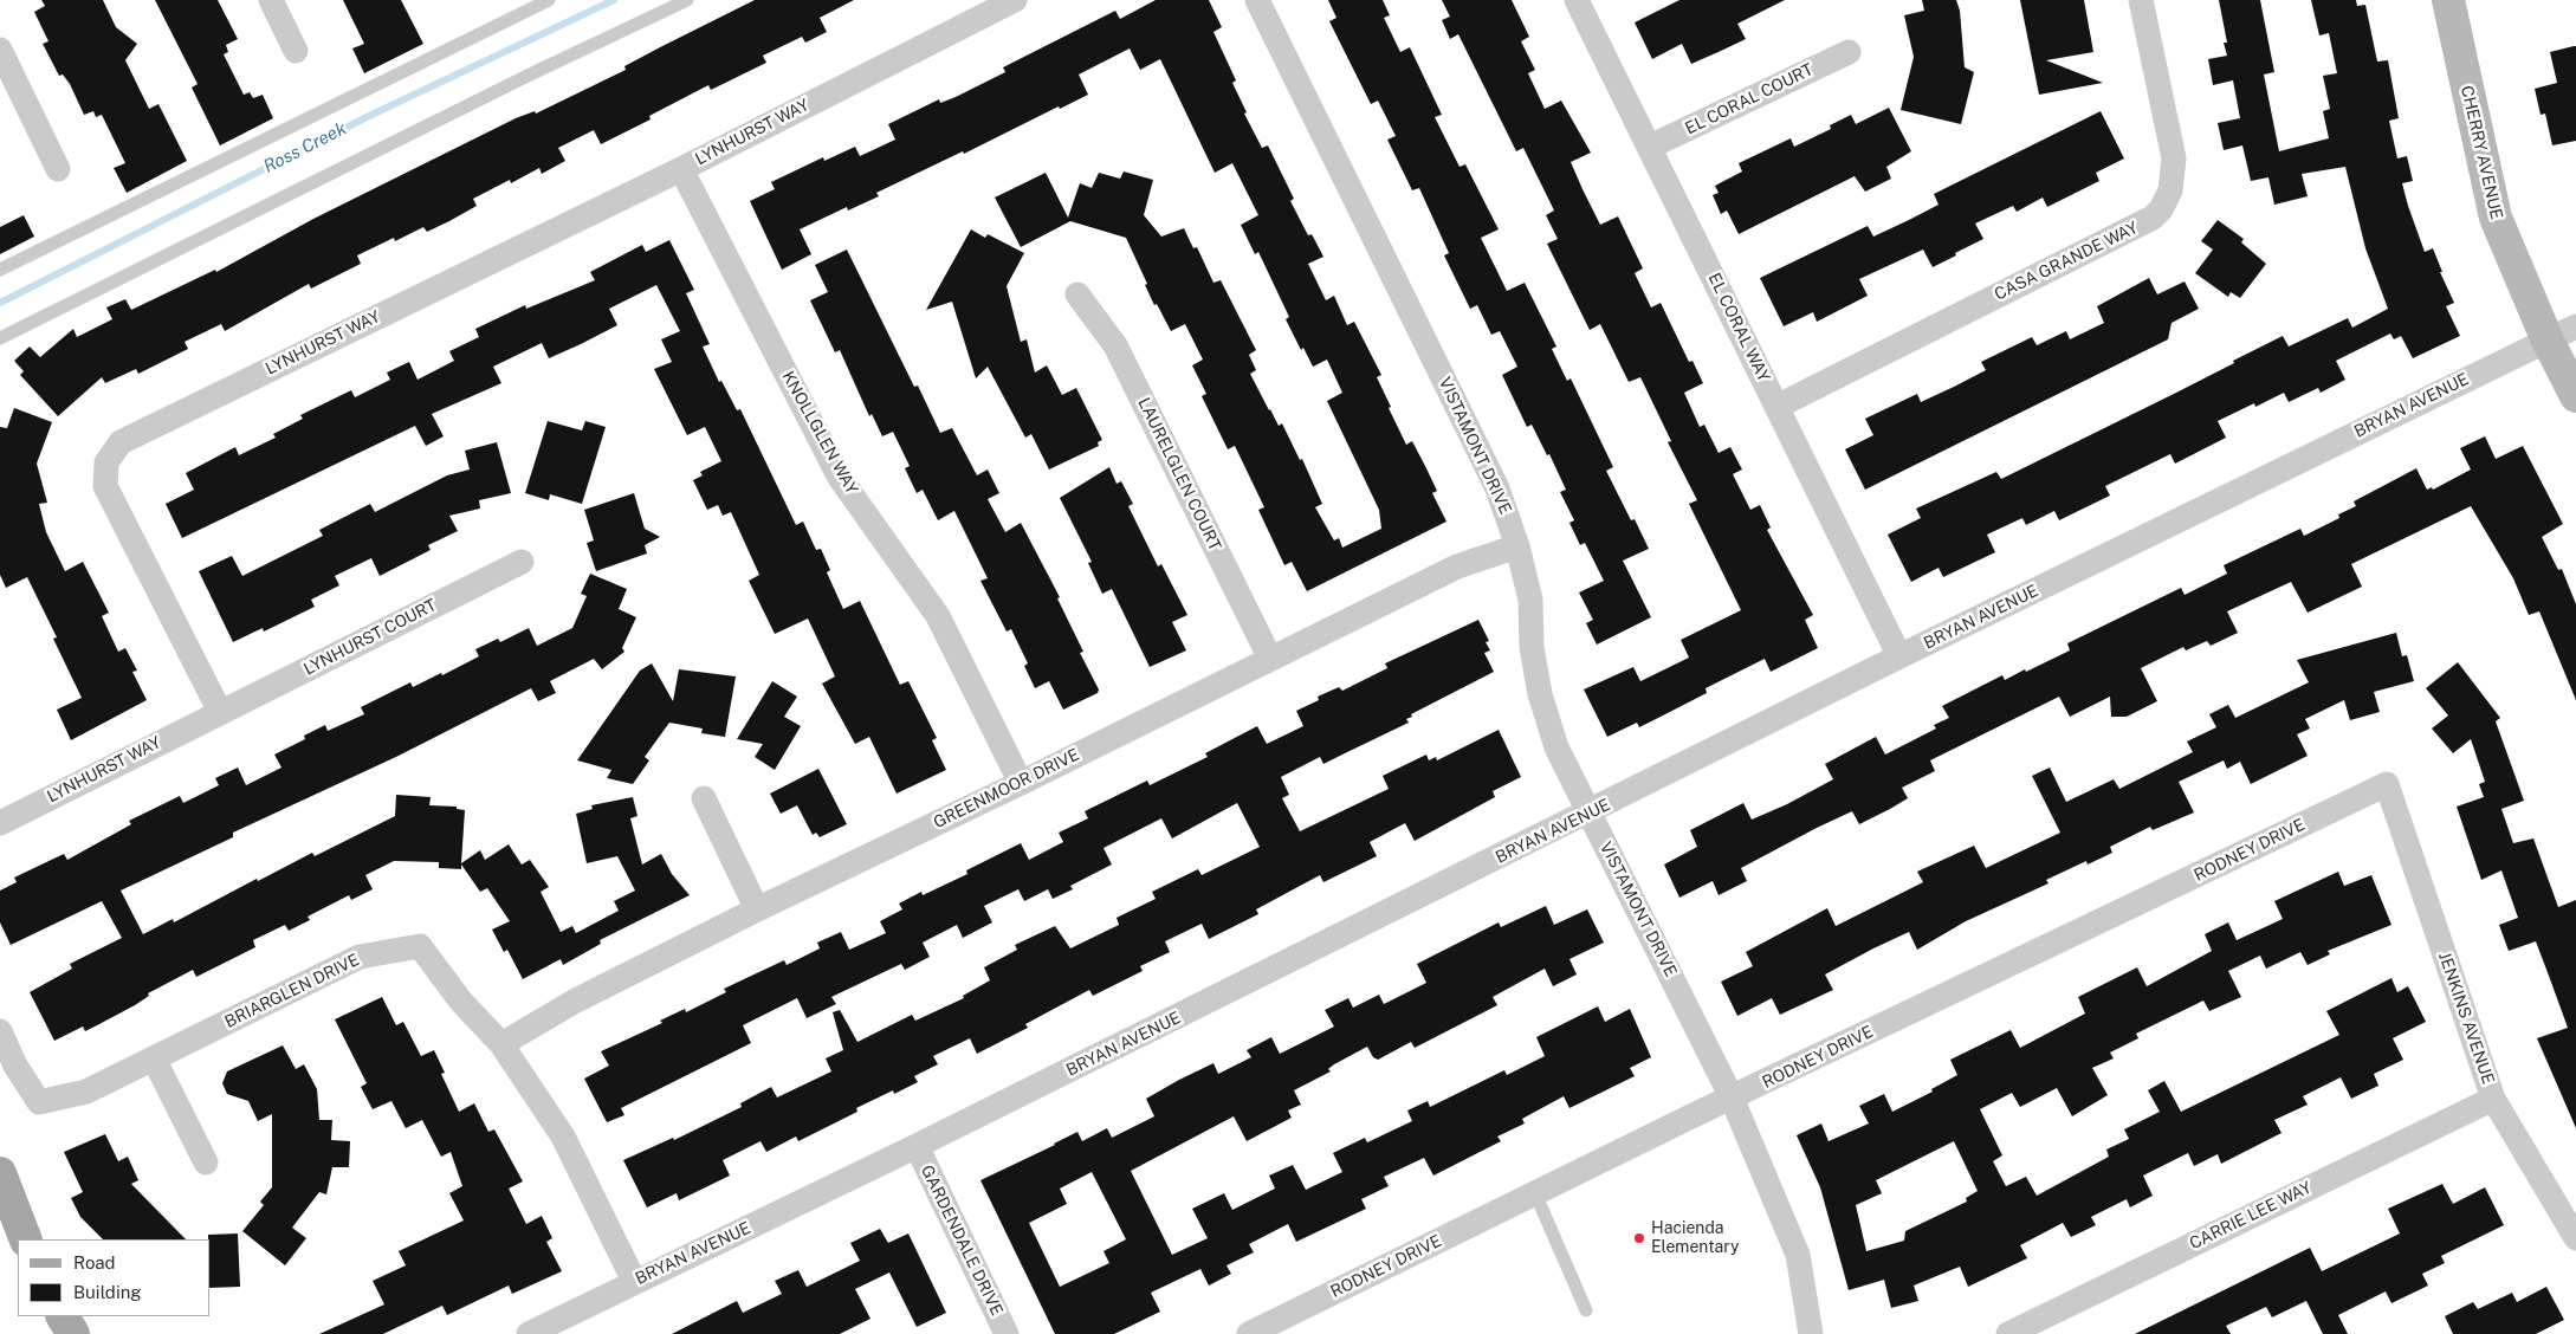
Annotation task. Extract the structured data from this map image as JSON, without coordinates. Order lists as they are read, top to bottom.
{
  "streets": {
    "street": [
      "EL CORAL COURT",
      "LYNHURST WAY",
      "CHERRY AVENUE",
      "CASA GRANDE WAY",
      "EL CORAL WAY",
      "BRYAN AVENUE",
      "KNOLLGLEN WAY",
      "VISTAMONT DRIVE",
      "LAURELGLEN COURT",
      "LYNHURST COURT",
      "GREENMOOR DRIVE",
      "RODNEY DRIVE",
      "BRIARGLEN DRIVE",
      "JENKINS AVENUE",
      "CARRIE LEE WAY",
      "GARDENDALE DRIVE"
    ]
  },
  "crossings": [
    ["EL CORAL COURT", "EL CORAL WAY"],
    ["LYNHURST WAY", "KNOLLGLEN WAY"],
    ["LYNHURST WAY", "LYNHURST COURT"],
    ["CHERRY AVENUE", "BRYAN AVENUE"],
    ["CASA GRANDE WAY", "EL CORAL WAY"],
    ["EL CORAL WAY", "BRYAN AVENUE"],
    ["BRYAN AVENUE", "VISTAMONT DRIVE"],
    ["BRYAN AVENUE", "BRIARGLEN DRIVE"],
    ["BRYAN AVENUE", "GARDENDALE DRIVE"],
    ["KNOLLGLEN WAY", "GREENMOOR DRIVE"],
    ["VISTAMONT DRIVE", "GREENMOOR DRIVE"],
    ["VISTAMONT DRIVE", "RODNEY DRIVE"],
    ["LAURELGLEN COURT", "GREENMOOR DRIVE"],
    ["GREENMOOR DRIVE", "BRIARGLEN DRIVE"],
    ["RODNEY DRIVE", "JENKINS AVENUE"],
    ["JENKINS AVENUE", "CARRIE LEE WAY"]
  ],
  "water": ["Ross Creek"],
  "places": ["Hacienda Elementary"],
  "legend": ["Road", "Building"]
}
